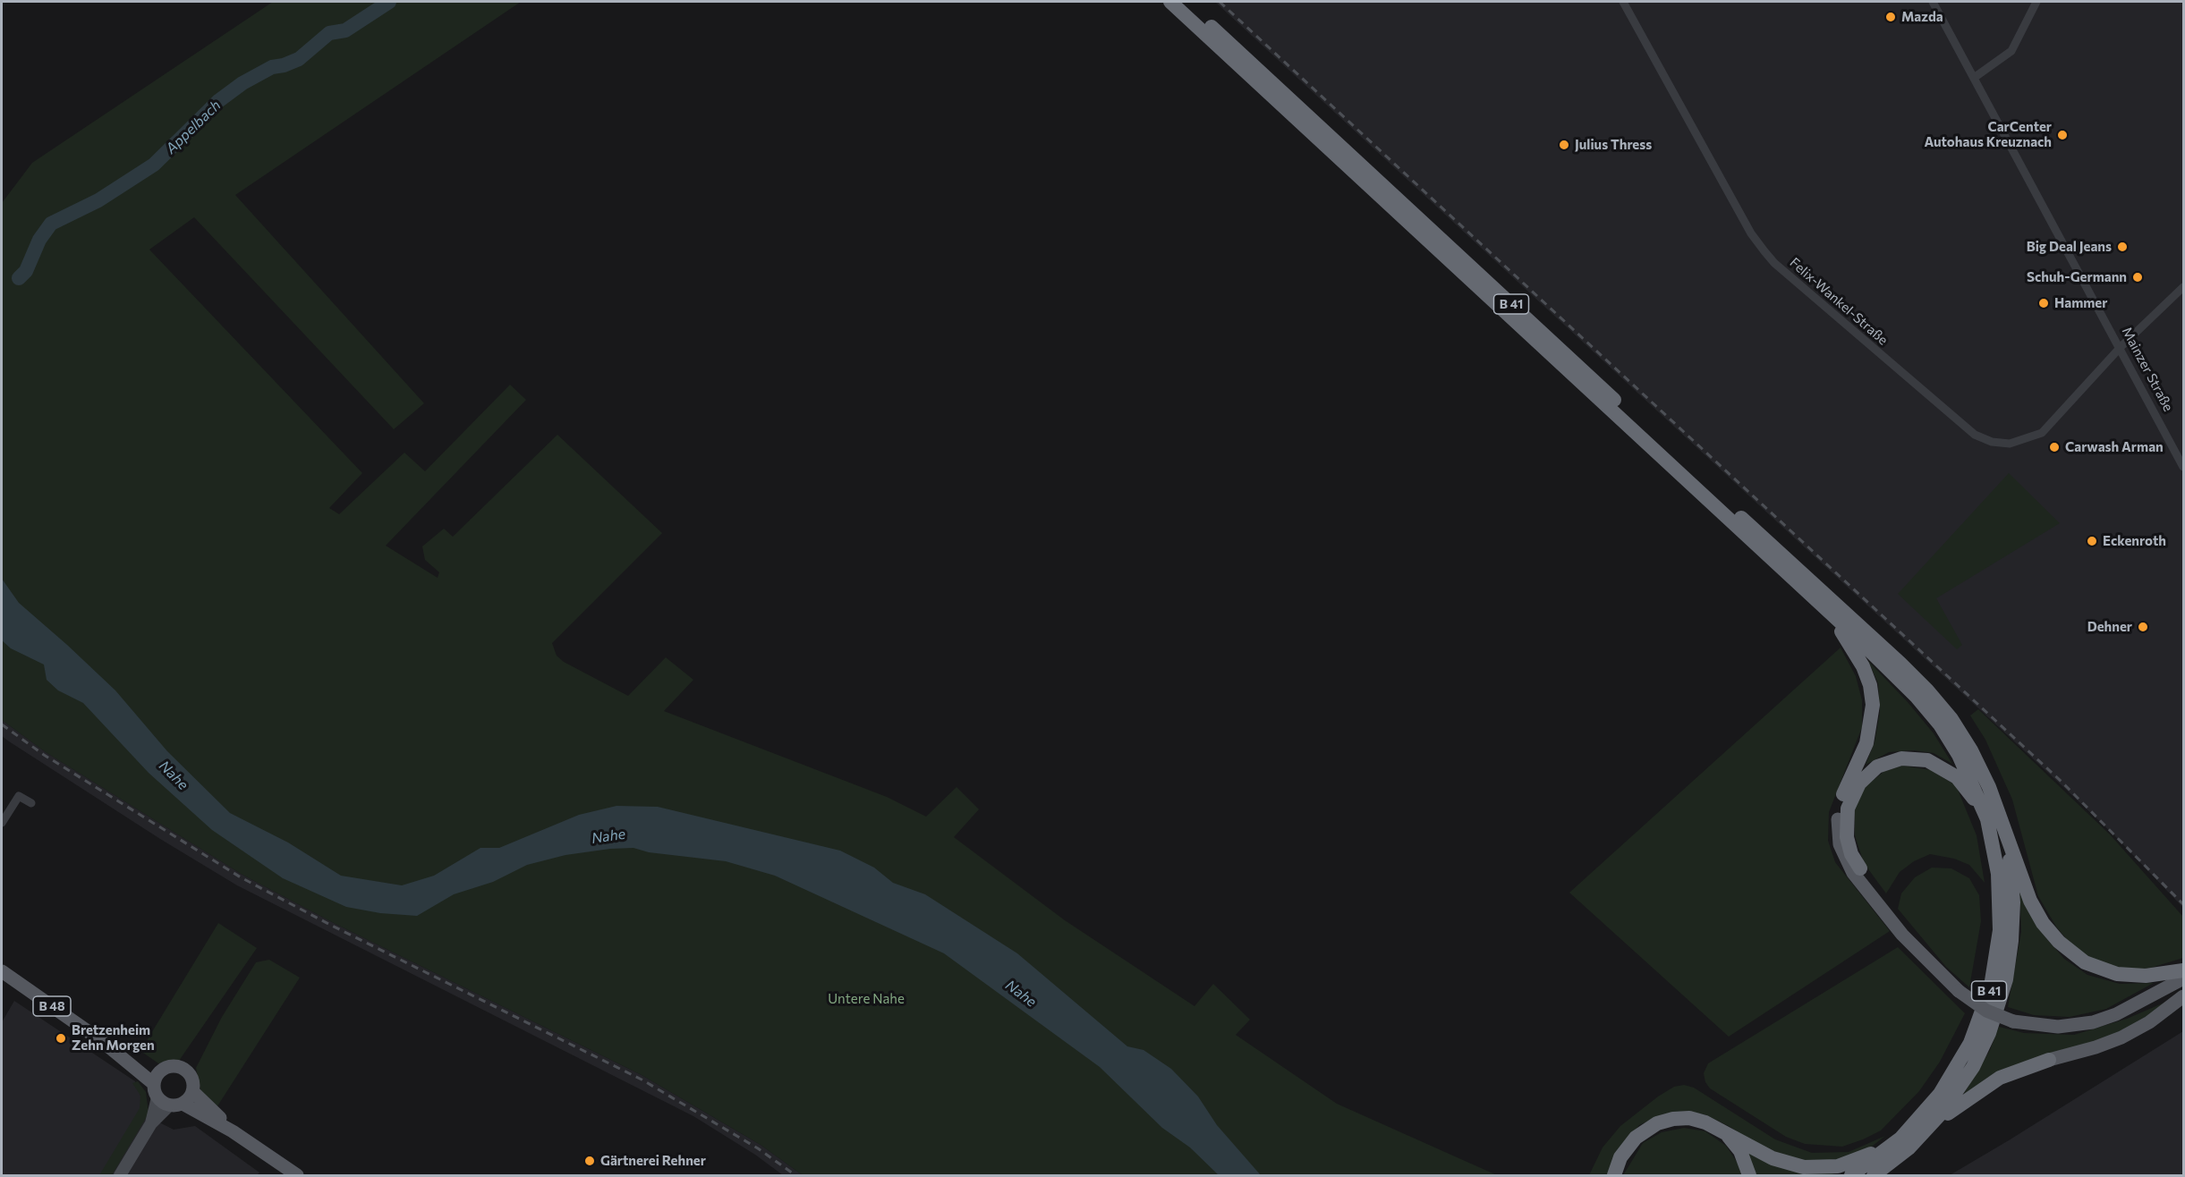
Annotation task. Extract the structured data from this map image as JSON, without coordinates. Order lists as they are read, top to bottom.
{
  "streets": {
    "highway": ["B 41"],
    "main road": ["B 48"],
    "street": ["Felix-Wankel-Straße", "Mainzer Straße"]
  },
  "crossings": [
    ["Felix-Wankel-Straße", "Mainzer Straße"]
  ],
  "water": ["Appelbach", "Nahe"],
  "parks": ["Untere Nahe"],
  "places": [
    "Mazda",
    "CarCenter Autohaus Kreuznach",
    "Julius Thress",
    "Big Deal Jeans",
    "Schuh-Germann",
    "Hammer",
    "Carwash Arman",
    "Eckenroth",
    "Dehner",
    "Bretzenheim Zehn Morgen",
    "Gärtnerei Rehner"
  ]
}
